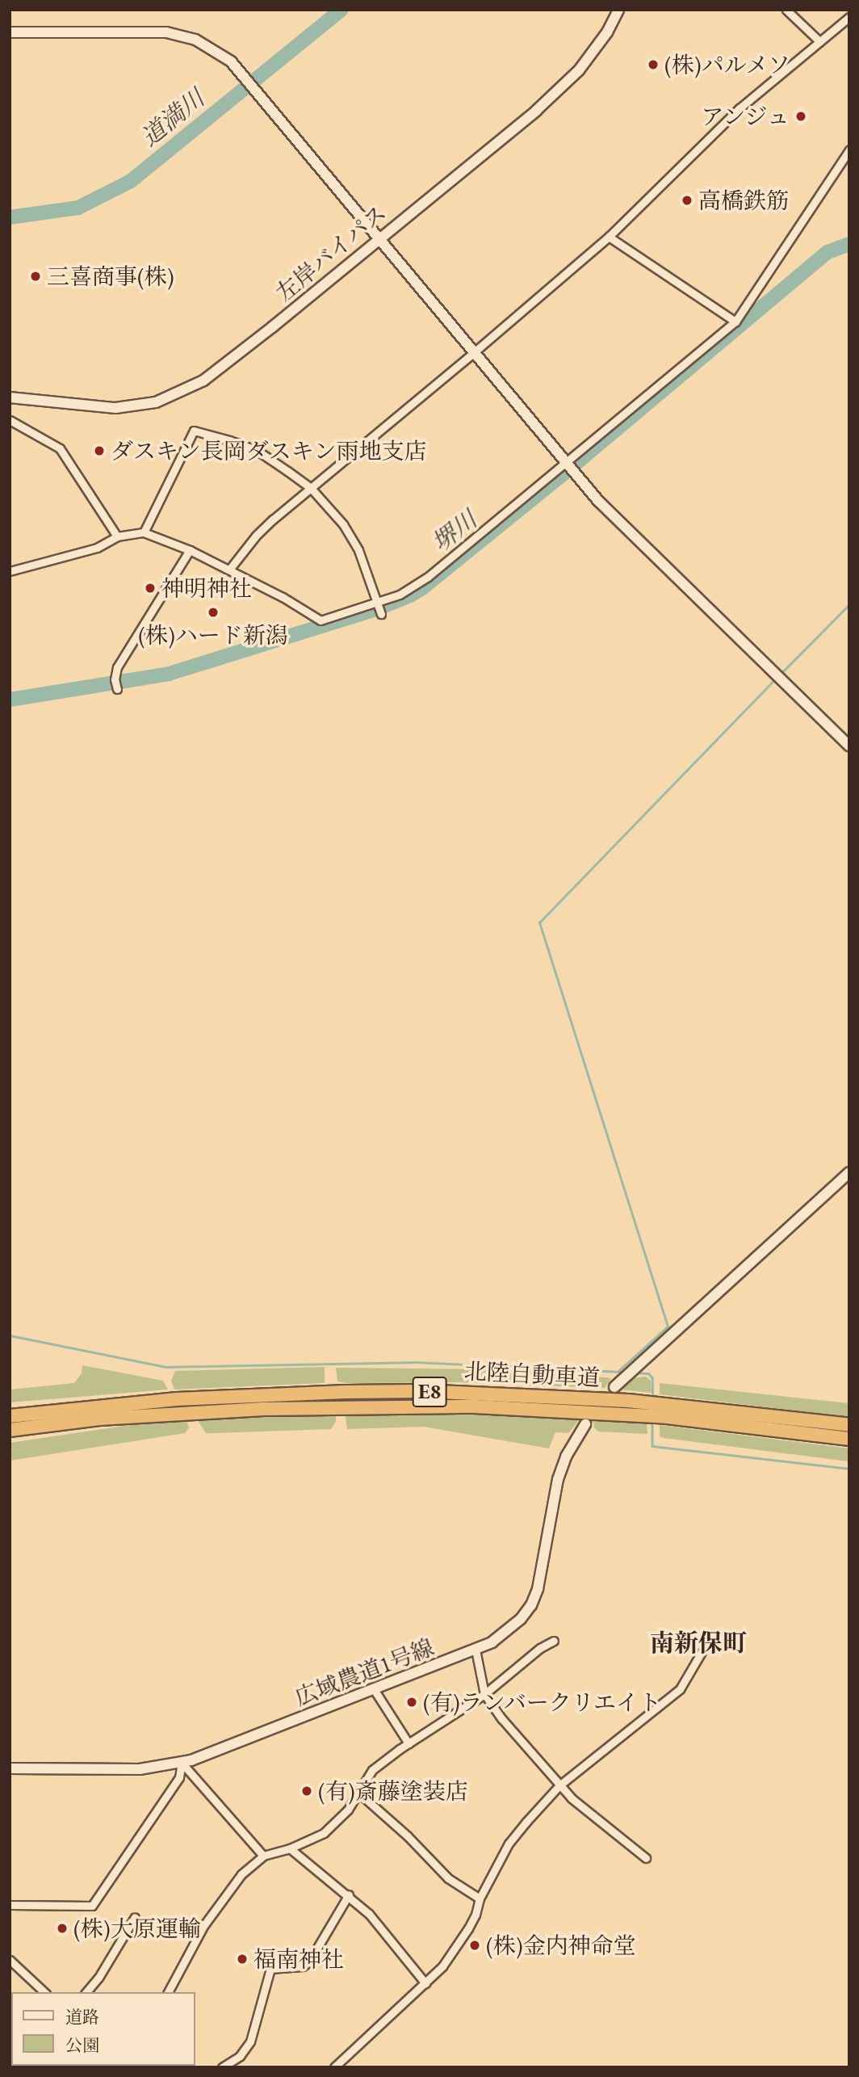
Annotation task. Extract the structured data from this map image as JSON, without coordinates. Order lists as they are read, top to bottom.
{
  "streets": {
    "highway": ["北陸自動車道", "E8"],
    "street": ["左岸バイパス", "広域農道1号線"]
  },
  "districts": ["南新保町"],
  "water": ["道満川", "堺川"],
  "places": [
    "(株)パルメソ",
    "アンジュ",
    "高橋鉄筋",
    "三喜商事(株)",
    "ダスキン長岡ダスキン雨地支店",
    "神明神社",
    "(株)ハード新潟",
    "(有)ランバークリエイト",
    "(有)斎藤塗装店",
    "(株)大原運輸",
    "(株)金内神命堂",
    "福南神社"
  ],
  "legend": ["道路", "公園"]
}
